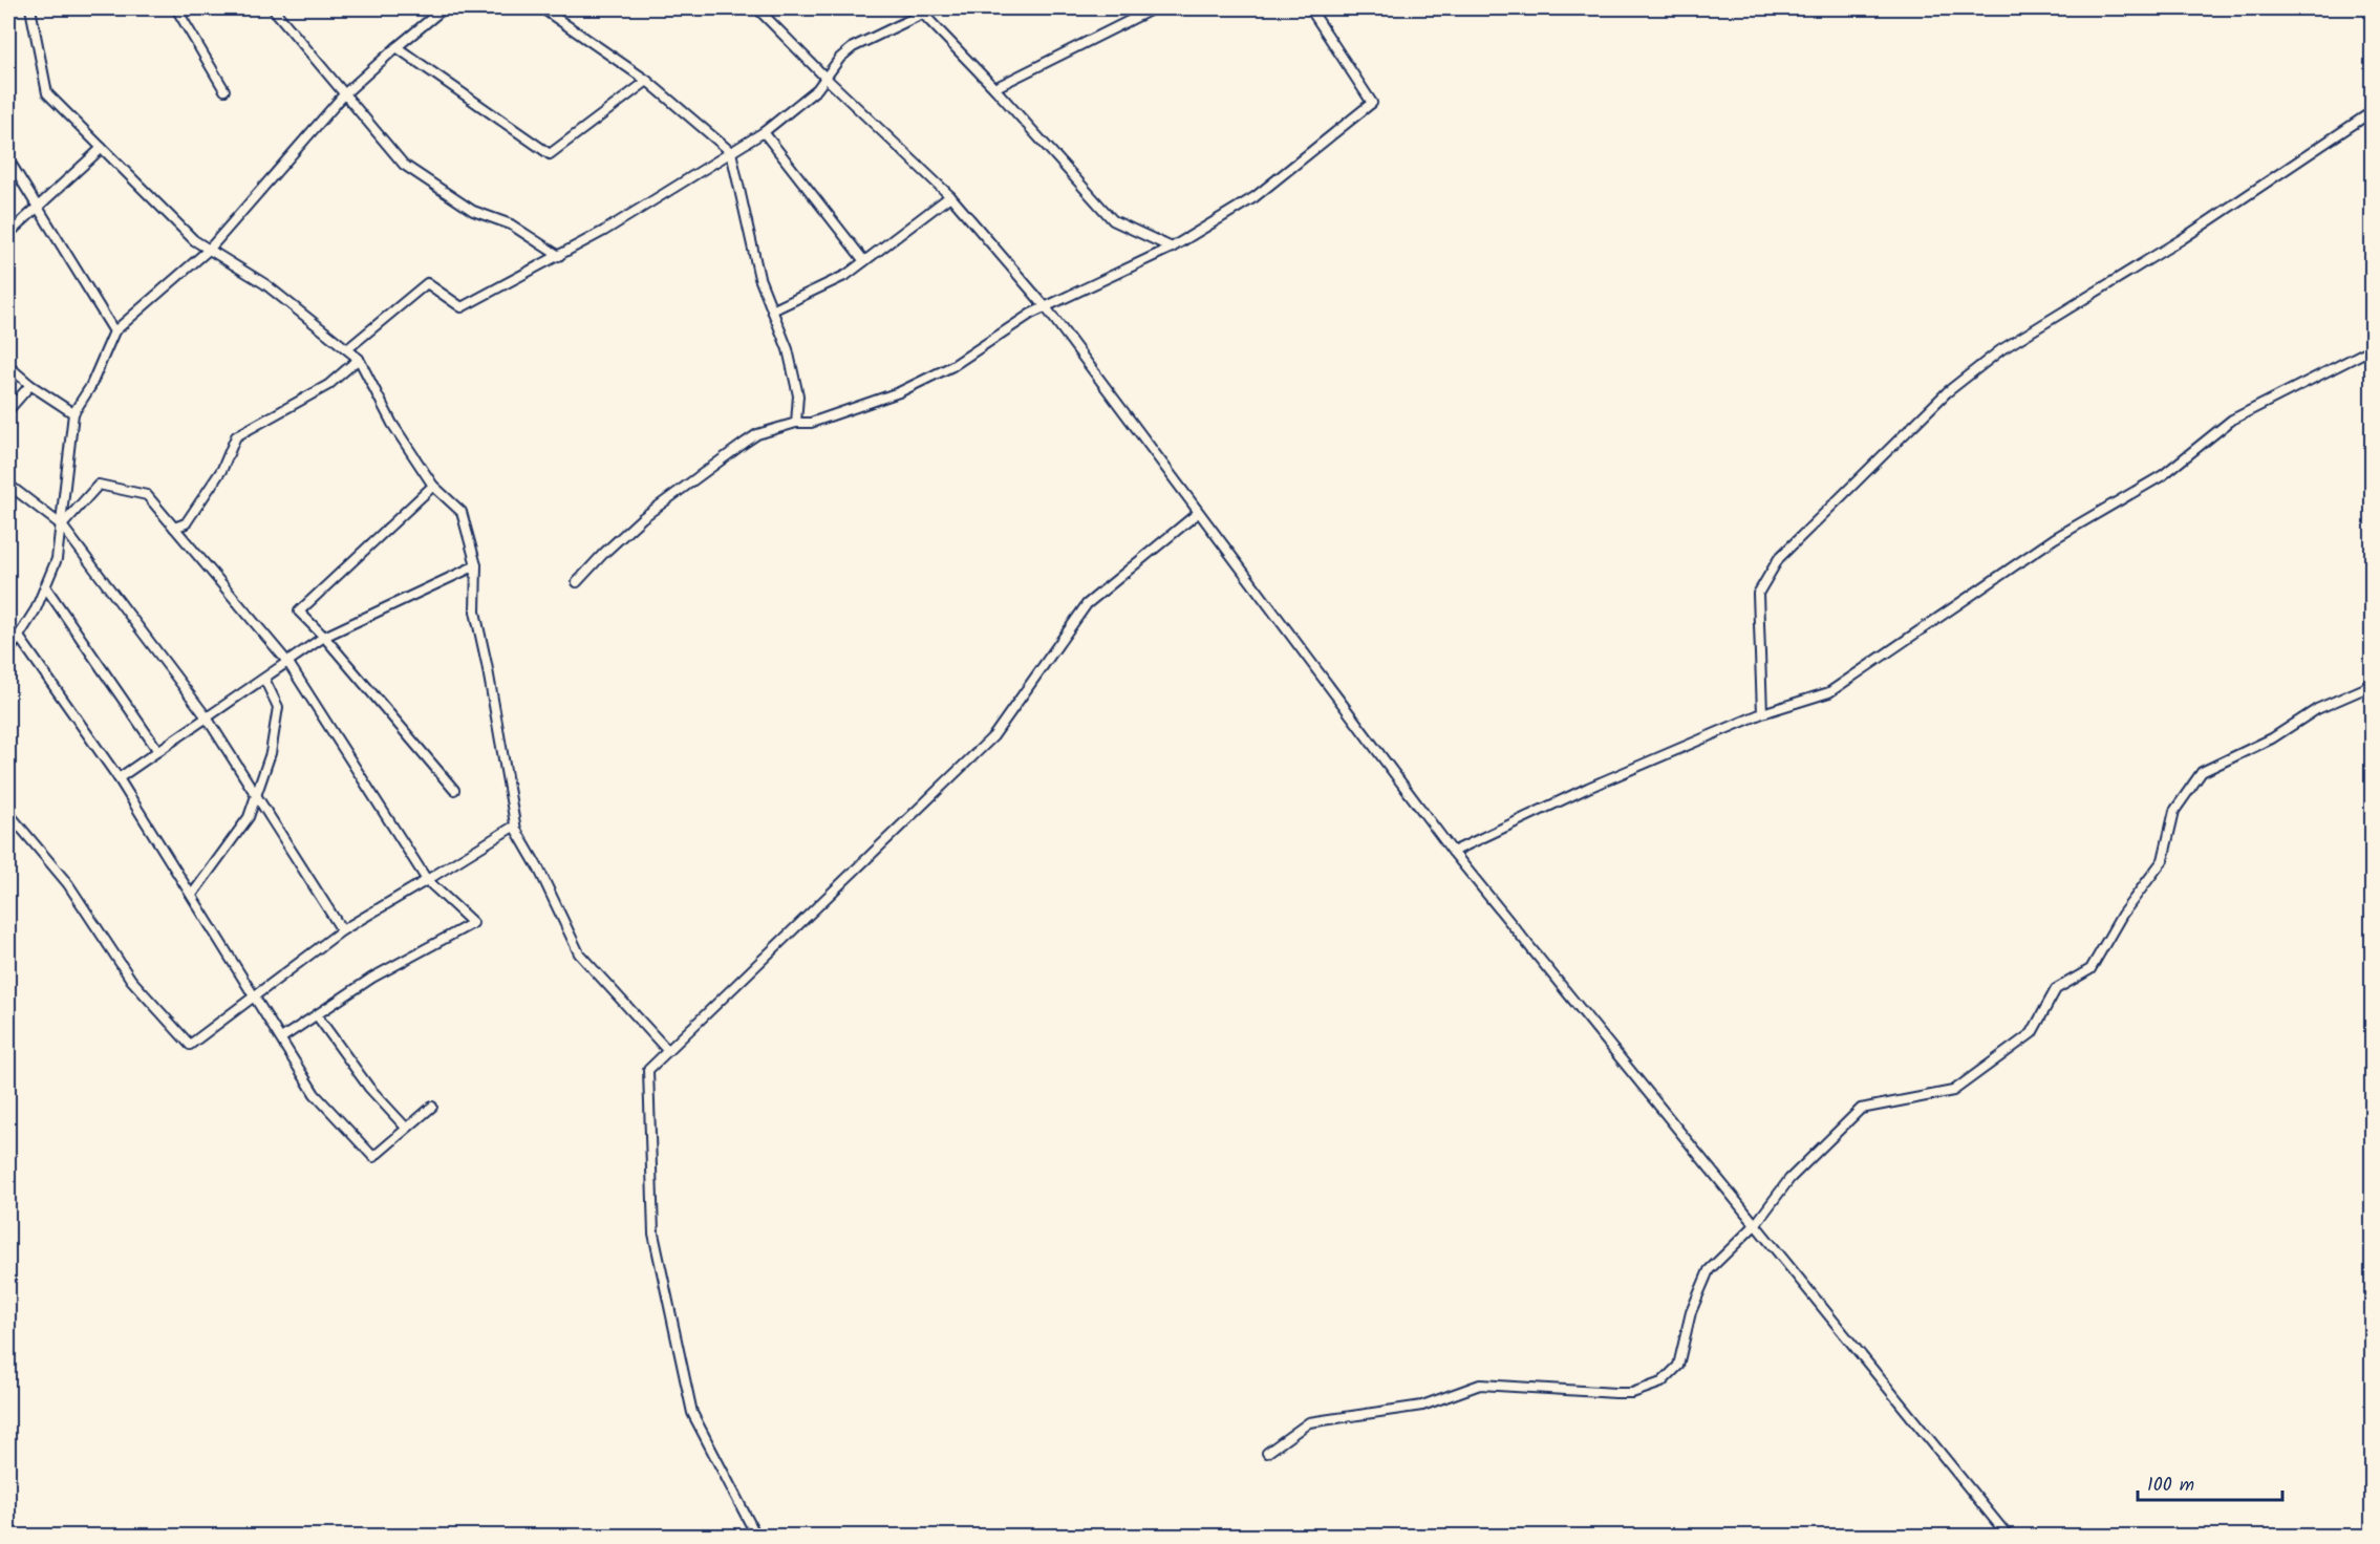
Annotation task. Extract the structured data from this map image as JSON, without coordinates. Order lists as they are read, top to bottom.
{
  "scale_bar": "100 m"
}
